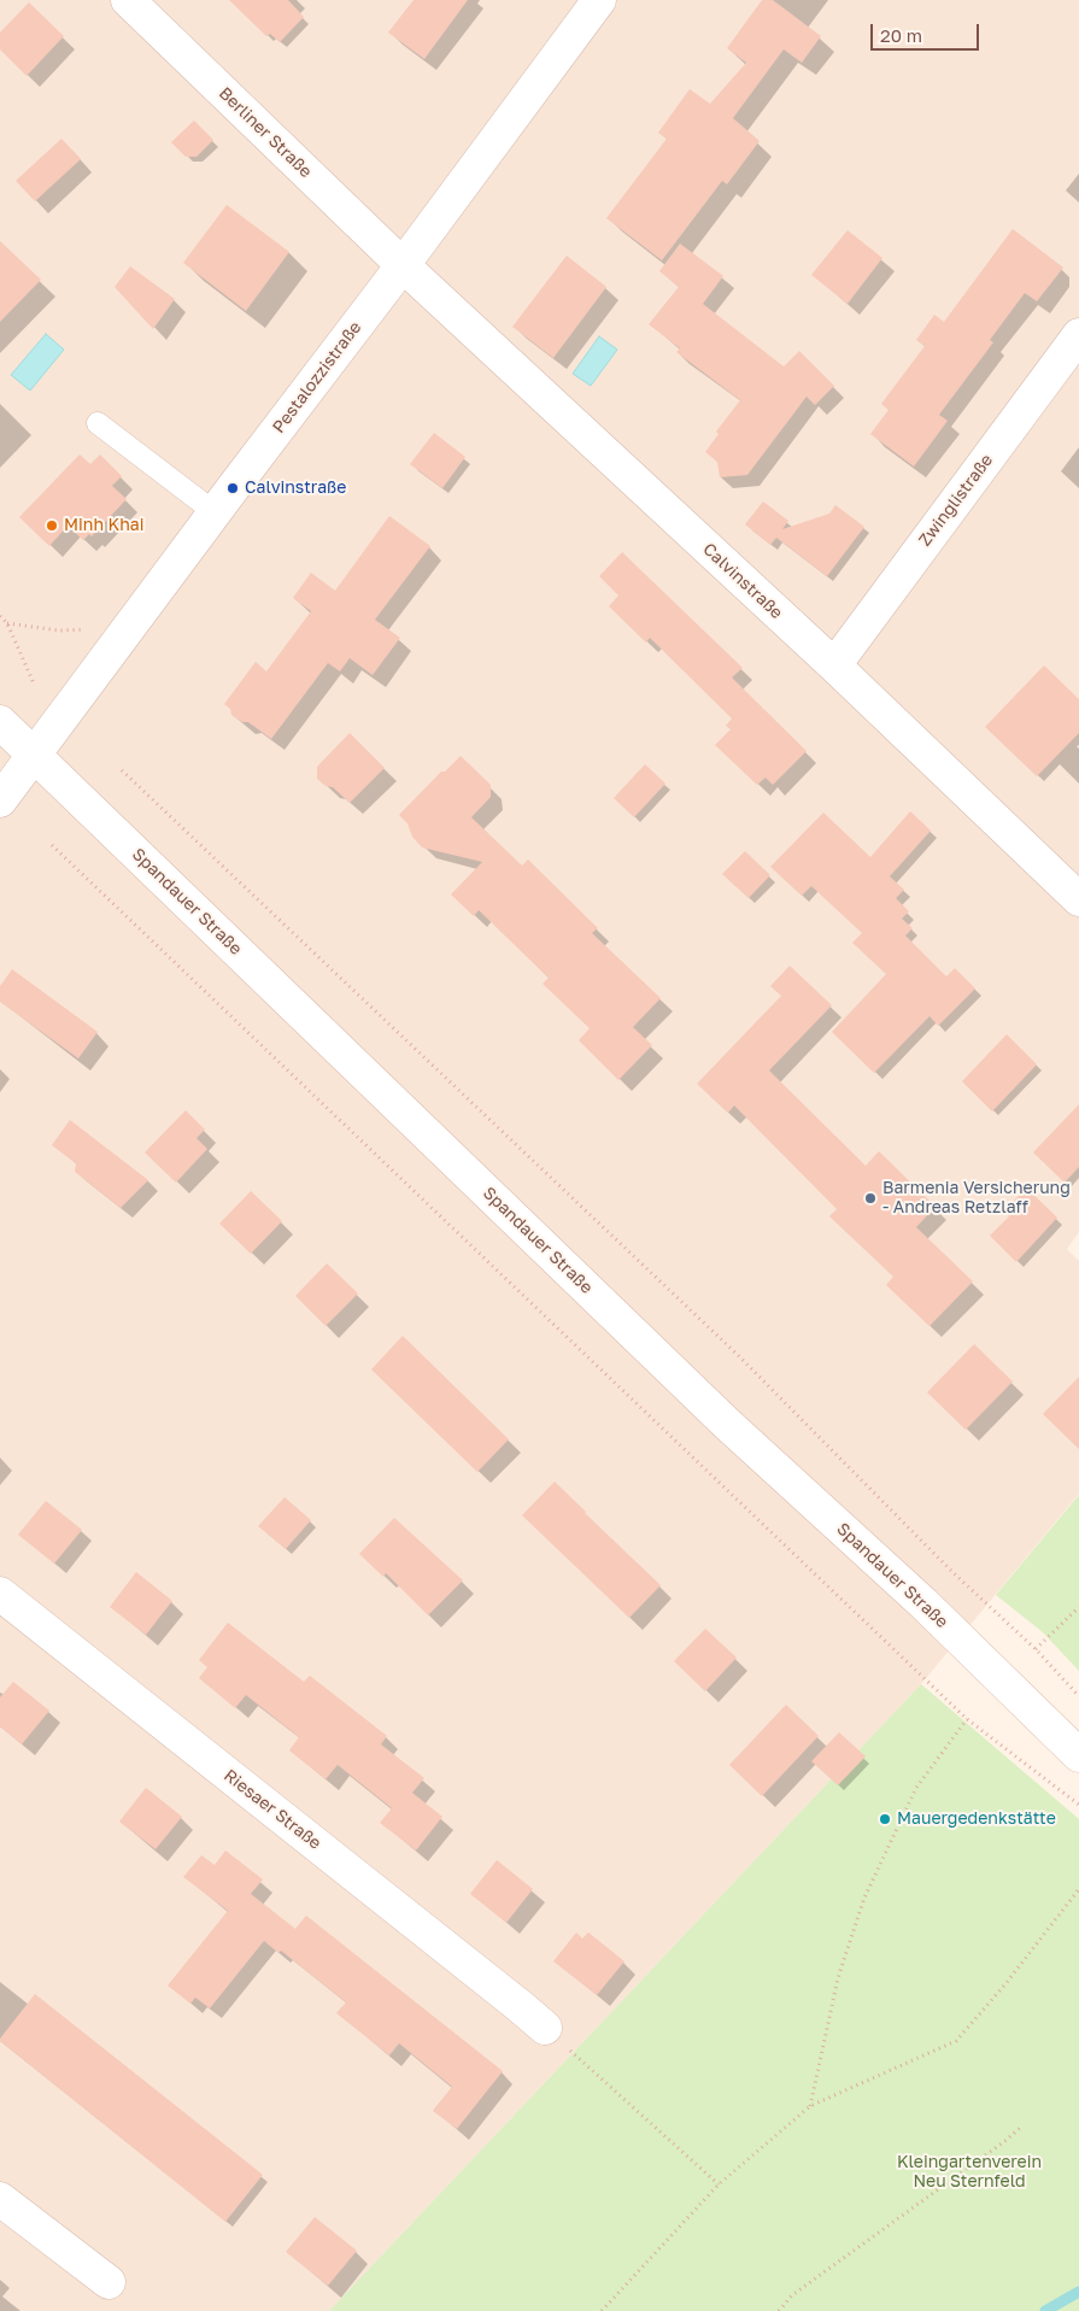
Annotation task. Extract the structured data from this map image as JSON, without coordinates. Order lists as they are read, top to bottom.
{
  "streets": {
    "street": [
      "Berliner Straße",
      "Pestalozzistraße",
      "Zwinglistraße",
      "Calvinstraße",
      "Spandauer Straße",
      "Riesaer Straße"
    ]
  },
  "crossings": [
    ["Berliner Straße", "Pestalozzistraße"],
    ["Berliner Straße", "Calvinstraße"],
    ["Pestalozzistraße", "Calvinstraße"],
    ["Pestalozzistraße", "Spandauer Straße"],
    ["Zwinglistraße", "Calvinstraße"]
  ],
  "parks": ["Kleingartenverein Neu Sternfeld"],
  "places": [
    "Calvinstraße",
    "Minh Khai",
    "Barmenia Versicherung - Andreas Retzlaff",
    "Mauergedenkstätte"
  ],
  "scale_bar": "20 m"
}
